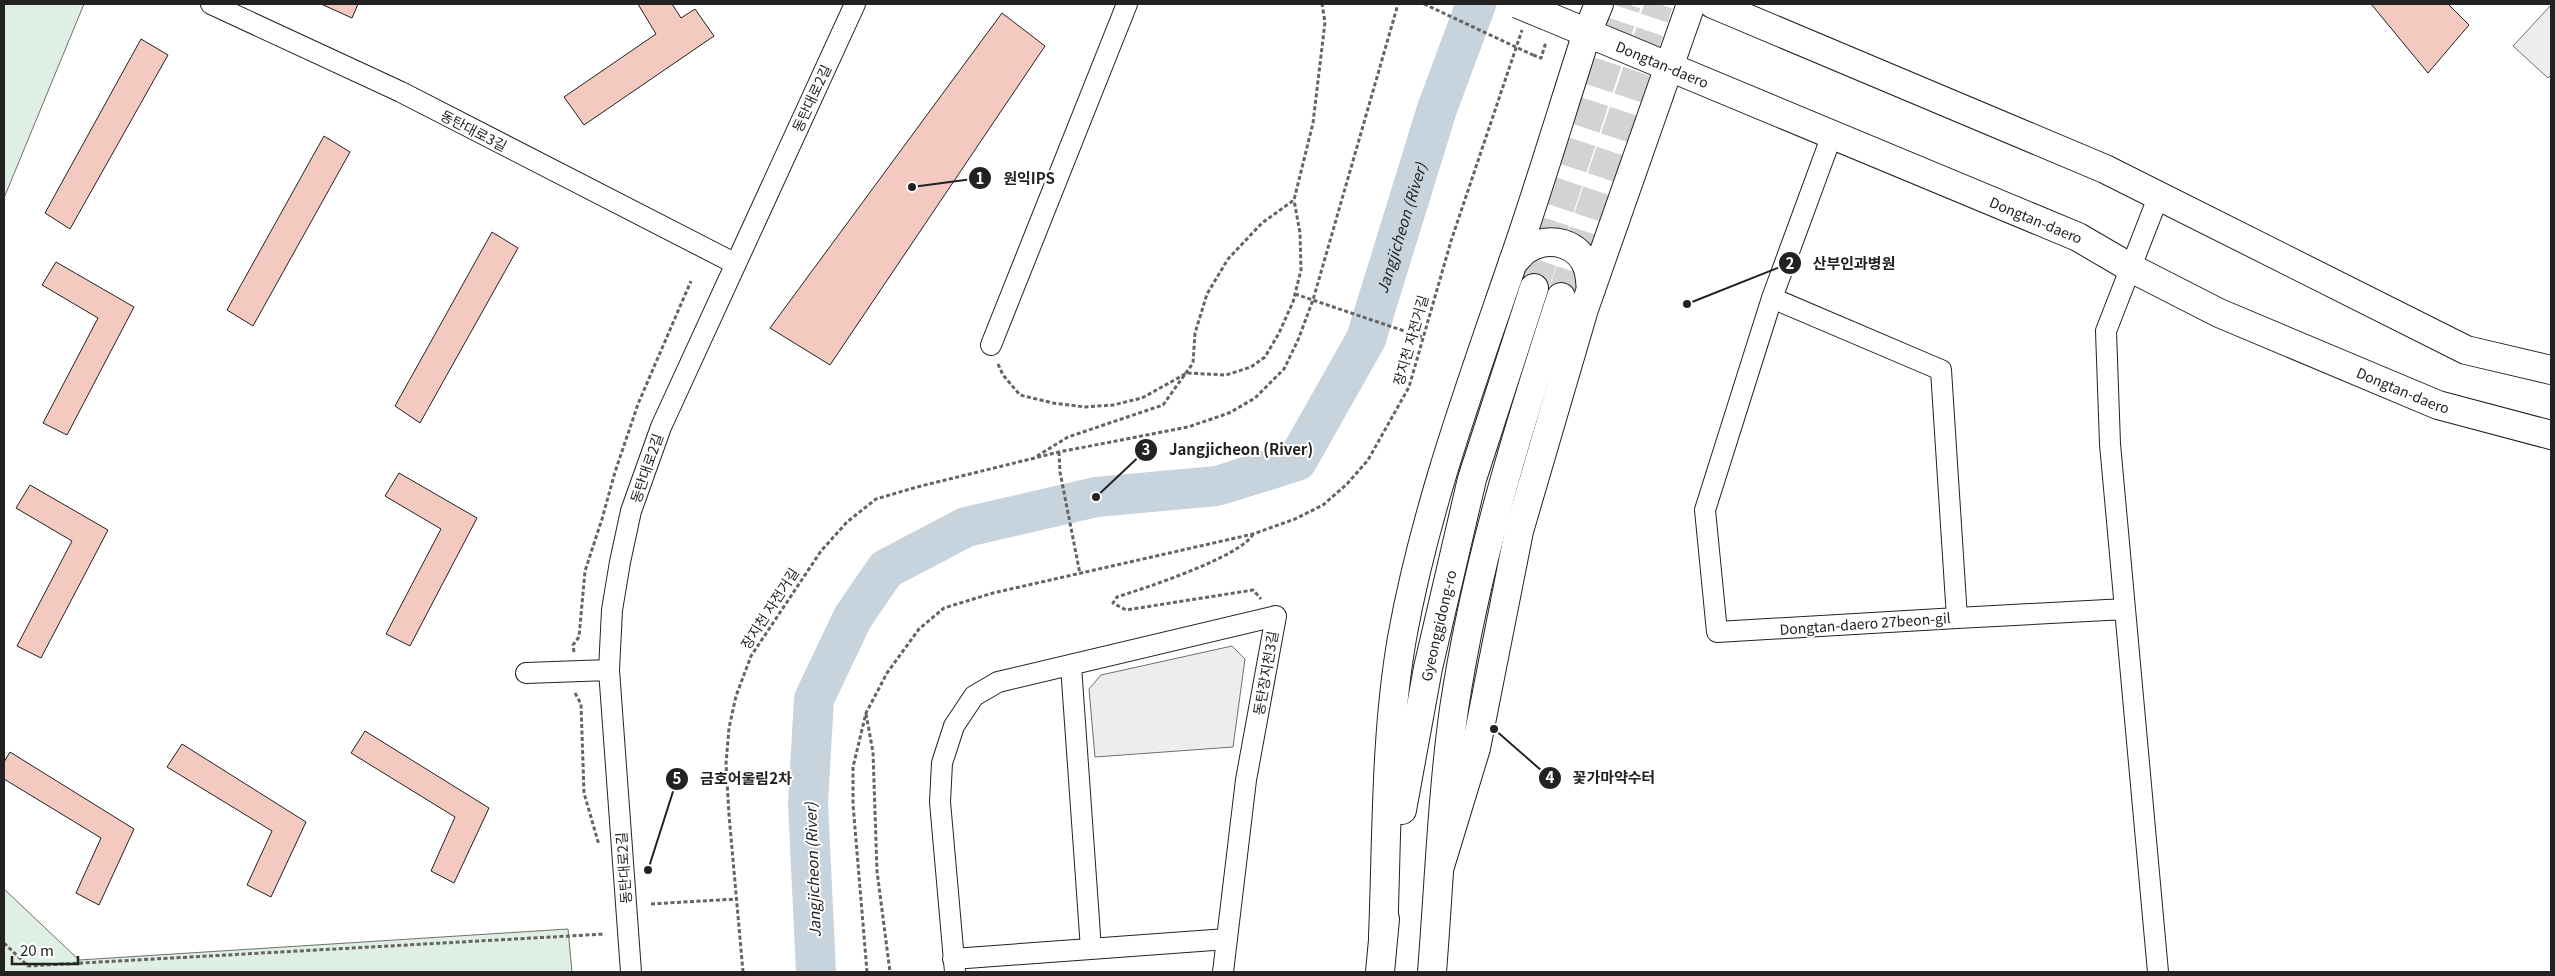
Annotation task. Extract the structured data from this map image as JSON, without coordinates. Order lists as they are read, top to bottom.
{
  "streets": {
    "main road": ["Dongtan-daero", "Gyeonggidong-ro"],
    "street": [
      "동탄대로2길",
      "동탄대로3길",
      "Dongtan-daero 27beon-gil",
      "동탄장지천3길"
    ],
    "path": ["장지천 자전거길"]
  },
  "crossings": [
    ["Dongtan-daero", "장지천 자전거길"],
    ["Dongtan-daero", "Dongtan-daero 27beon-gil"],
    ["동탄대로2길", "동탄대로3길"]
  ],
  "water": ["Jangjicheon (River)"],
  "places": [
    "원익IPS",
    "산부인과병원",
    "Jangjicheon (River)",
    "꽃가마약수터",
    "금호어울림2차"
  ],
  "scale_bar": "20 m"
}
